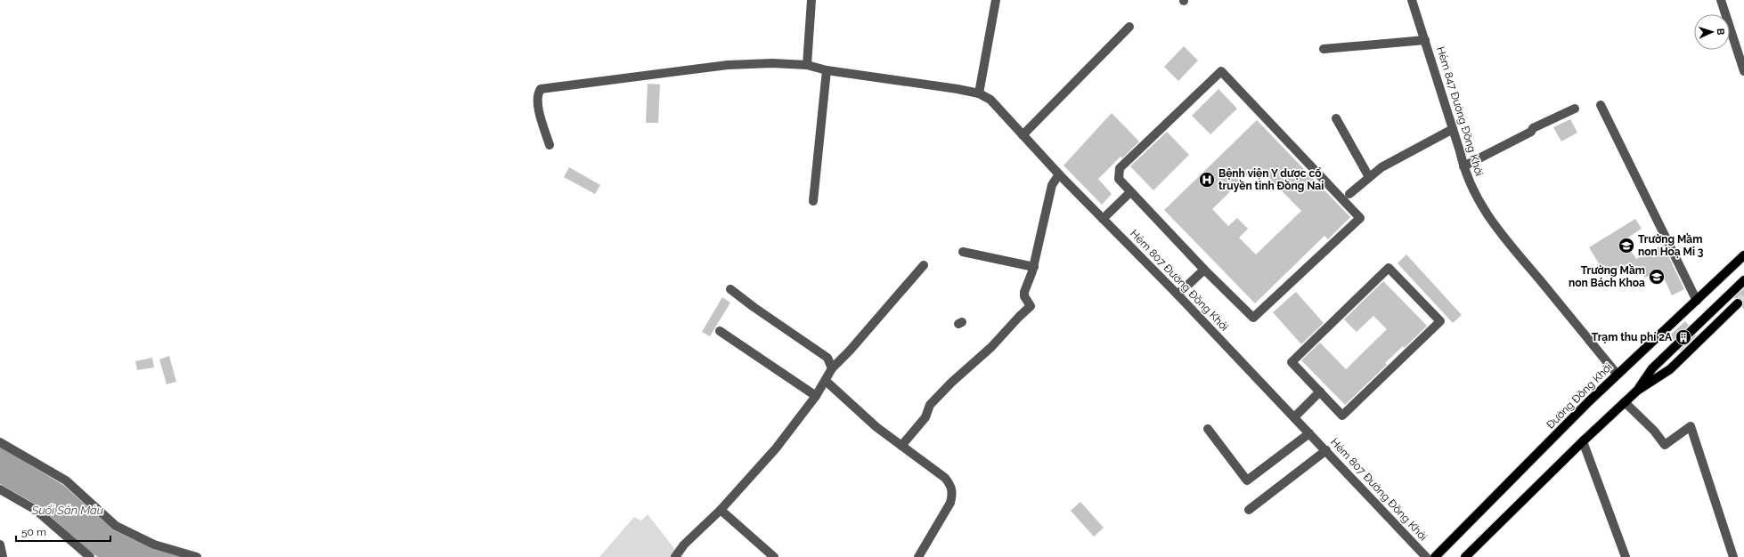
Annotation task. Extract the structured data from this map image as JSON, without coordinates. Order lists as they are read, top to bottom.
{
  "streets": {
    "main road": ["Đường Đồng Khởi"],
    "street": ["Hẻm 847 Đường Đồng Khởi", "Hẻm 807 Đường Đồng Khởi"]
  },
  "crossings": [
    ["Hẻm 847 Đường Đồng Khởi", "Đường Đồng Khởi"]
  ],
  "water": ["Suối Săn Máu"],
  "places": {
    "hospital": ["Bệnh viện Y dược cổ truyền tỉnh Đồng Nai"],
    "school or university": ["Trường Mầm non Hoạ Mi 3", "Trường Mầm non Bách Khoa"],
    "building": ["Trạm thu phí 2A"]
  },
  "scale_bar": "50 m",
  "north": "right"
}
